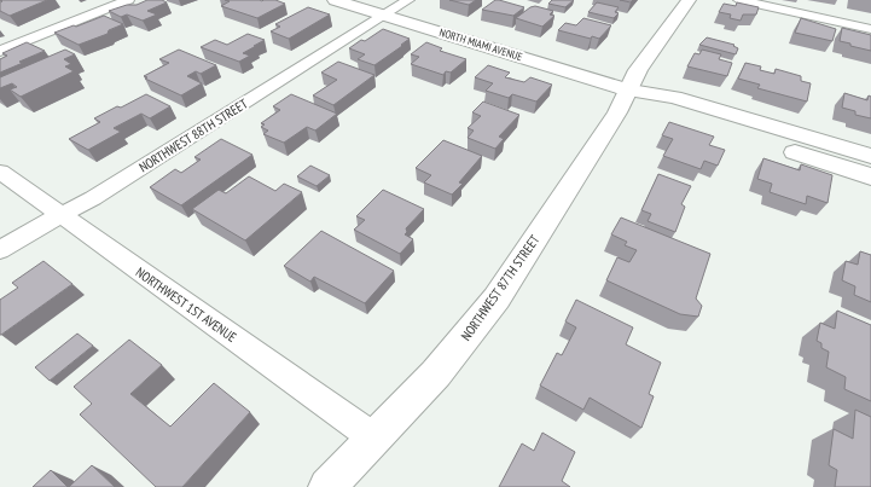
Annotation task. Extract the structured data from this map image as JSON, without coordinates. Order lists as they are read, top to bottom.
{
  "streets": {
    "main road": ["NORTH MIAMI AVENUE", "NORTHWEST 87TH STREET"],
    "street": ["NORTHWEST 88TH STREET", "NORTHWEST 1ST AVENUE"]
  },
  "crossings": [
    ["NORTH MIAMI AVENUE", "NORTHWEST 88TH STREET"],
    ["NORTH MIAMI AVENUE", "NORTHWEST 87TH STREET"],
    ["NORTHWEST 88TH STREET", "NORTHWEST 1ST AVENUE"],
    ["NORTHWEST 87TH STREET", "NORTHWEST 1ST AVENUE"]
  ]
}
